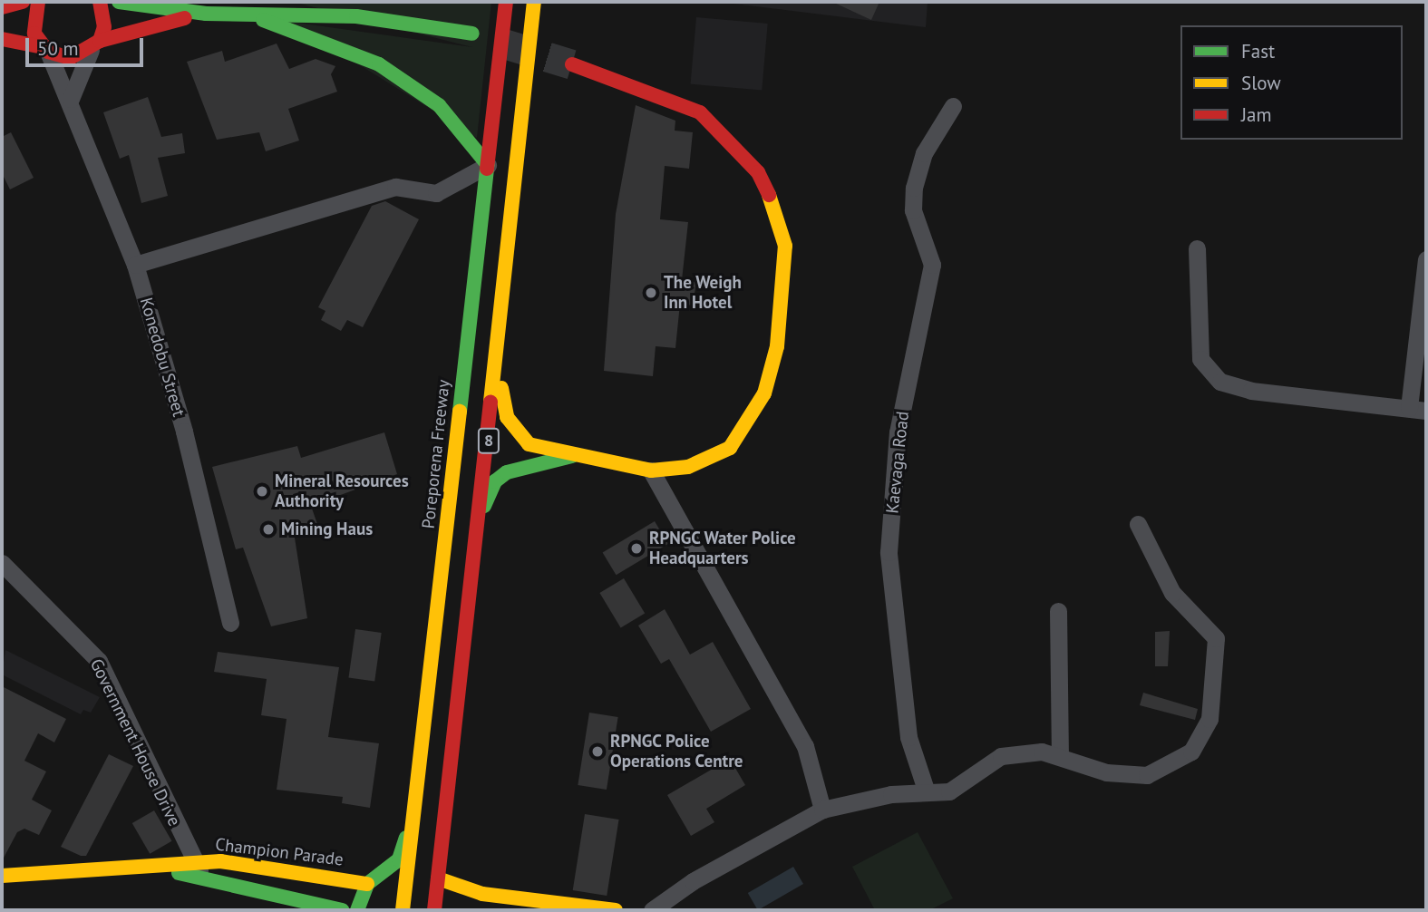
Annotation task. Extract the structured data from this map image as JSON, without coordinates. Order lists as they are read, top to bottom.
{
  "streets": {
    "main road": ["8", "Poreporena Freeway", "Champion Parade"],
    "street": ["Konedobu Street", "Kaevaga Road", "Government House Drive"]
  },
  "crossings": [
    ["Government House Drive", "Champion Parade"]
  ],
  "places": [
    "The Weigh Inn Hotel",
    "Mineral Resources Authority",
    "Mining Haus",
    "RPNGC Water Police Headquarters",
    "RPNGC Police Operations Centre"
  ],
  "legend": ["Fast", "Slow", "Jam"],
  "scale_bar": "50 m"
}
